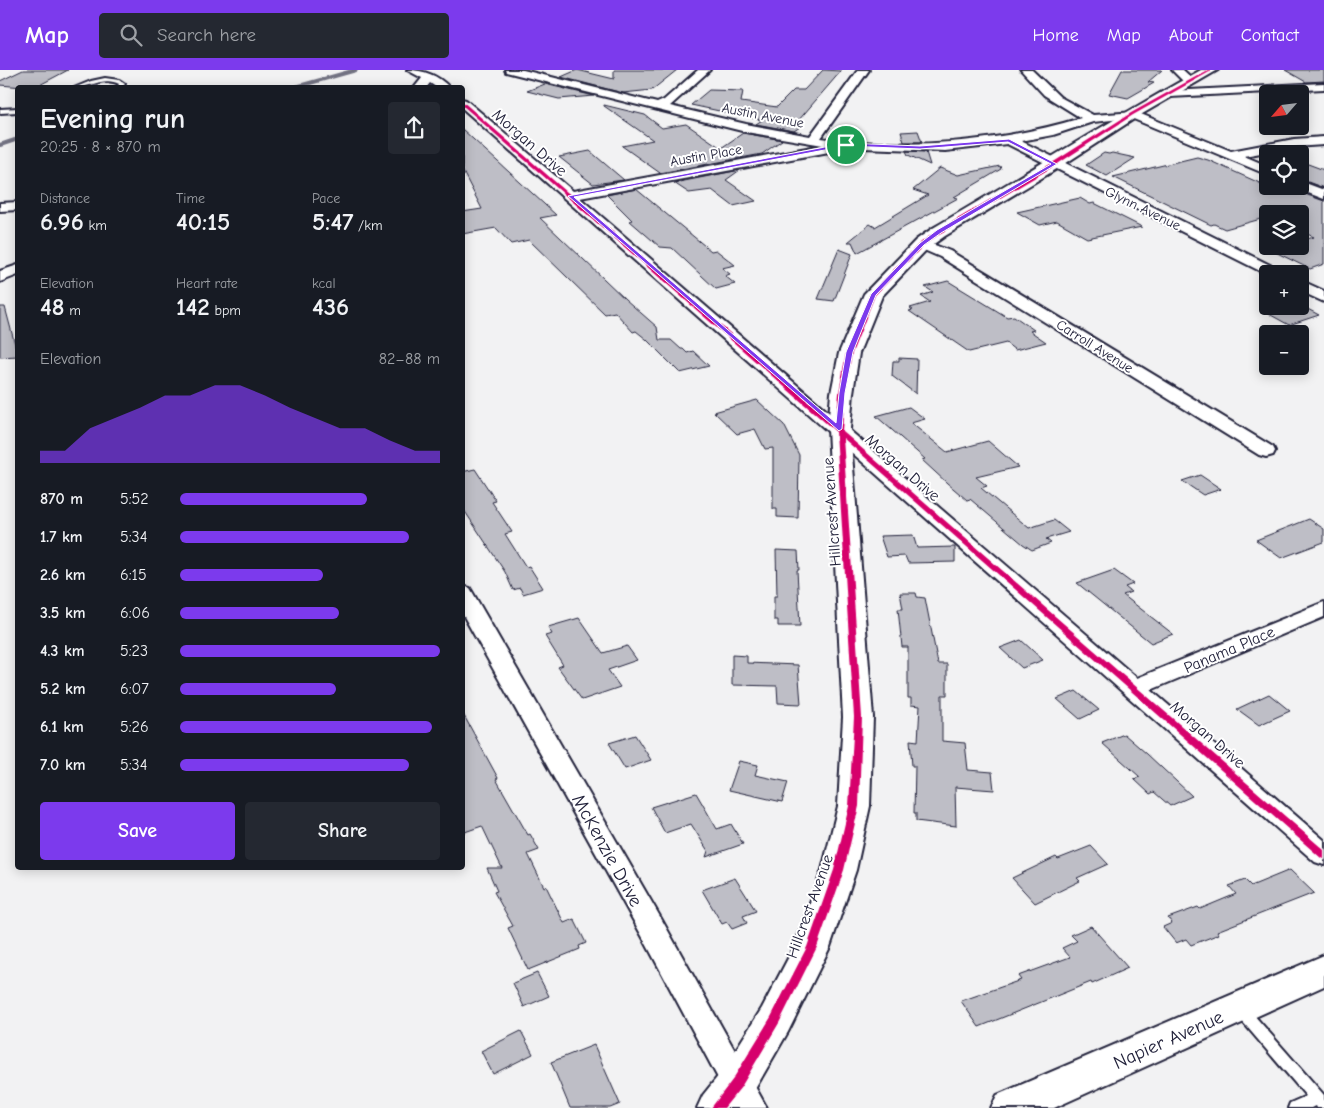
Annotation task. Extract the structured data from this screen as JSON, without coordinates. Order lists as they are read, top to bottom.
{
  "streets": {
    "street": [
      "Austin Avenue",
      "Morgan Drive",
      "Austin Place",
      "Glynn Avenue",
      "Carroll Avenue",
      "Hillcrest Avenue",
      "Panama Place",
      "McKenzie Drive",
      "Napier Avenue"
    ]
  },
  "crossings": [
    ["Austin Avenue", "Austin Place"],
    ["Austin Avenue", "Glynn Avenue"],
    ["Austin Avenue", "Hillcrest Avenue"],
    ["Morgan Drive", "Austin Place"],
    ["Morgan Drive", "Hillcrest Avenue"],
    ["Morgan Drive", "Panama Place"],
    ["Glynn Avenue", "Hillcrest Avenue"],
    ["Carroll Avenue", "Hillcrest Avenue"],
    ["Hillcrest Avenue", "McKenzie Drive"]
  ],
  "north": "bottom left",
  "page": {
    "header": "Map",
    "search": "Search here",
    "nav": [
      "Home",
      "Map",
      "About",
      "Contact"
    ],
    "map_buttons": ["+", "−"],
    "heading": ["Evening run", "20:25 · 8 × 870 m"],
    "stats": [
      ["Distance", "6.96 km"],
      ["Time", "40:15"],
      ["Pace", "5:47 /km"],
      ["Elevation", "48 m"],
      ["Heart rate", "142 bpm"],
      ["kcal", "436"]
    ],
    "chart": ["Elevation", "82–88 m"],
    "list": [
      {
        "name": "870 m",
        "note": "5:52"
      },
      {
        "name": "1.7 km",
        "note": "5:34"
      },
      {
        "name": "2.6 km",
        "note": "6:15"
      },
      {
        "name": "3.5 km",
        "note": "6:06"
      },
      {
        "name": "4.3 km",
        "note": "5:23"
      },
      {
        "name": "5.2 km",
        "note": "6:07"
      },
      {
        "name": "6.1 km",
        "note": "5:26"
      },
      {
        "name": "7.0 km",
        "note": "5:34"
      }
    ],
    "buttons": ["Save", "Share"]
  }
}
